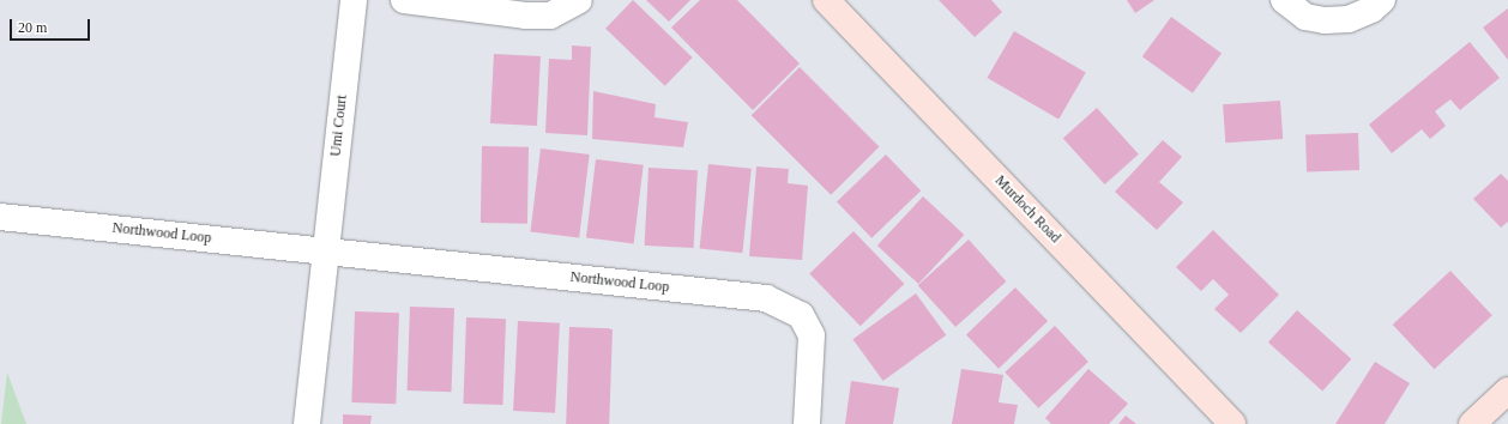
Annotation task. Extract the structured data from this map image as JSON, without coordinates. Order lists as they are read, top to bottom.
{
  "streets": {
    "main road": ["Murdoch Road"],
    "street": ["Umi Court", "Northwood Loop"]
  },
  "crossings": [
    ["Umi Court", "Northwood Loop"]
  ],
  "scale_bar": "20 m"
}
